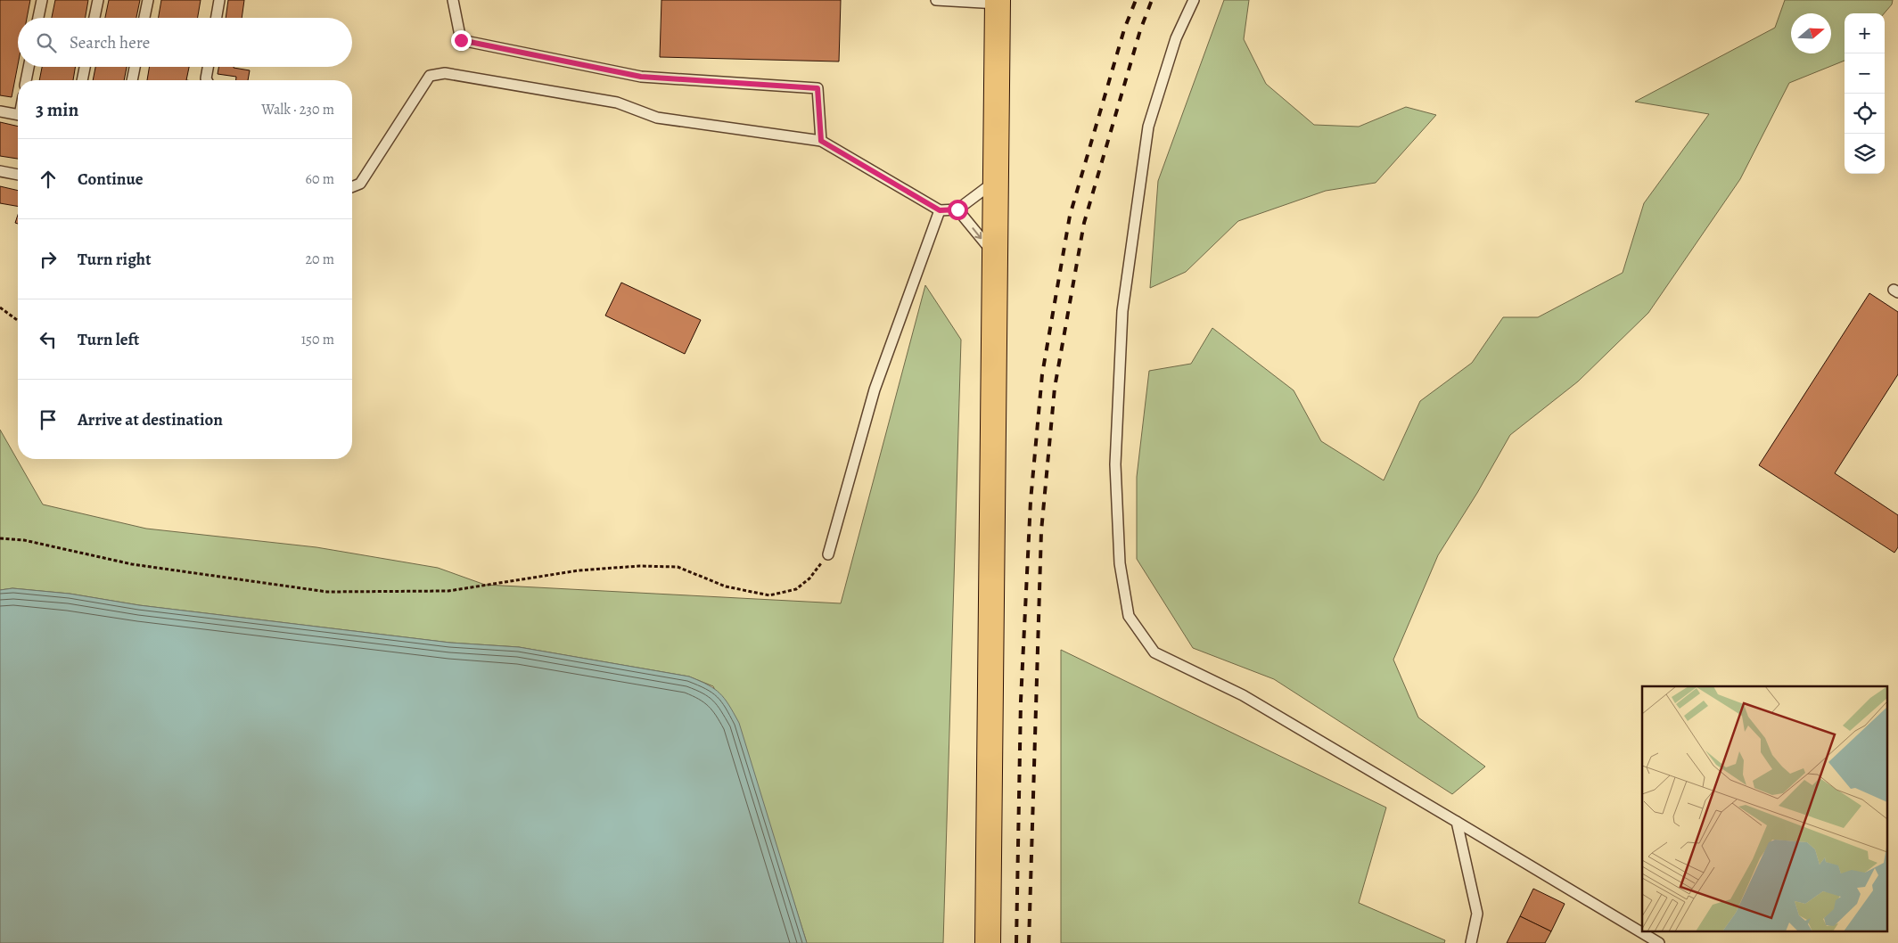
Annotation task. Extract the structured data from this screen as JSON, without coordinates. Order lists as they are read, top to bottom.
{
  "north": "right",
  "page": {
    "map_buttons": ["+", "−"],
    "search": "Search here",
    "heading": ["3 min", "Walk · 230 m"],
    "list": [
      ["Continue", "60 m"],
      ["Turn right", "20 m"],
      ["Turn left", "150 m"],
      "Arrive at destination"
    ]
  }
}
